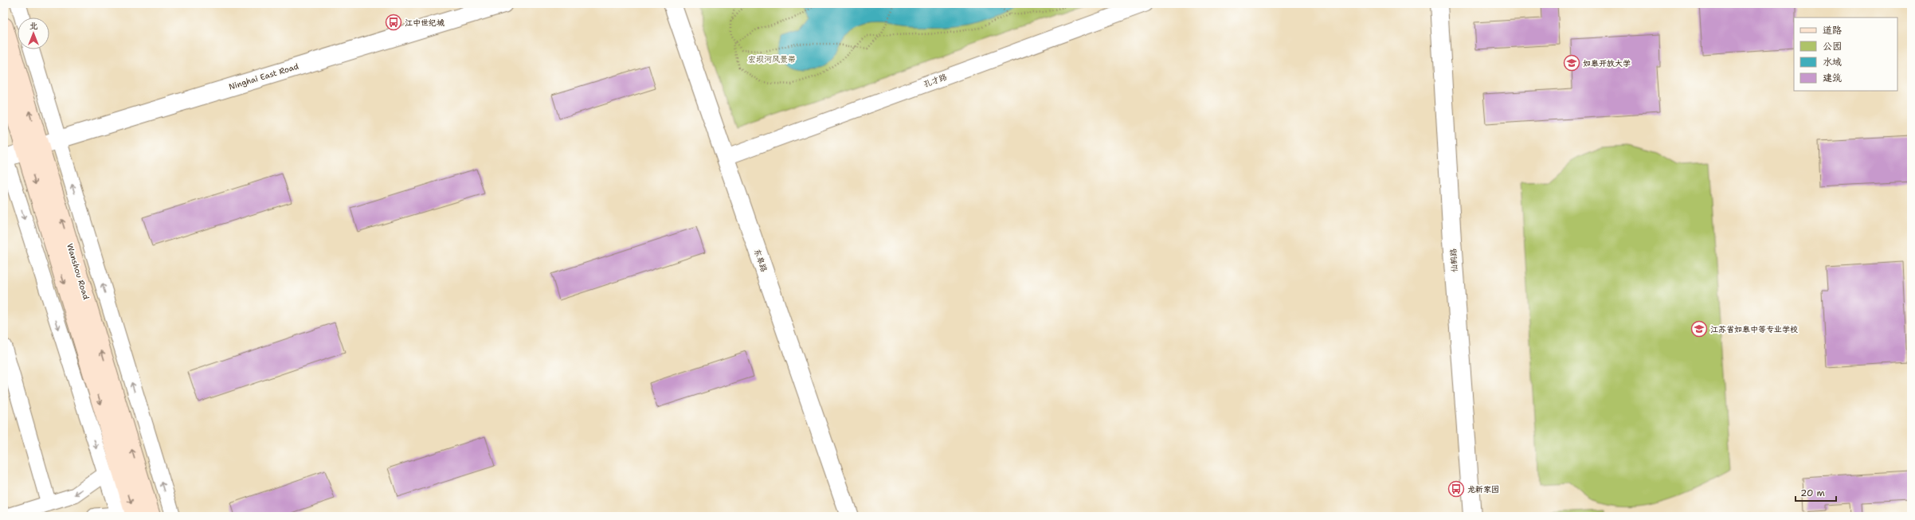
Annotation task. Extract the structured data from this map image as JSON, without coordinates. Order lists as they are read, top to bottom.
{
  "streets": {
    "main road": ["Wanshou Road"],
    "street": [
      "Ninghai East Road",
      "孔才路",
      "东皋路",
      "仙鹤路"
    ]
  },
  "crossings": [
    ["Ninghai East Road", "Wanshou Road"],
    ["孔才路", "东皋路"]
  ],
  "parks": ["宏坝河风景带"],
  "places": {
    "bus stop": ["江中世纪城", "龙新家园"],
    "school or university": ["如皋开放大学", "江苏省如皋中等专业学校"]
  },
  "legend": [
    "道路",
    "公园",
    "水域",
    "建筑"
  ],
  "scale_bar": "20 m",
  "north": "top"
}
